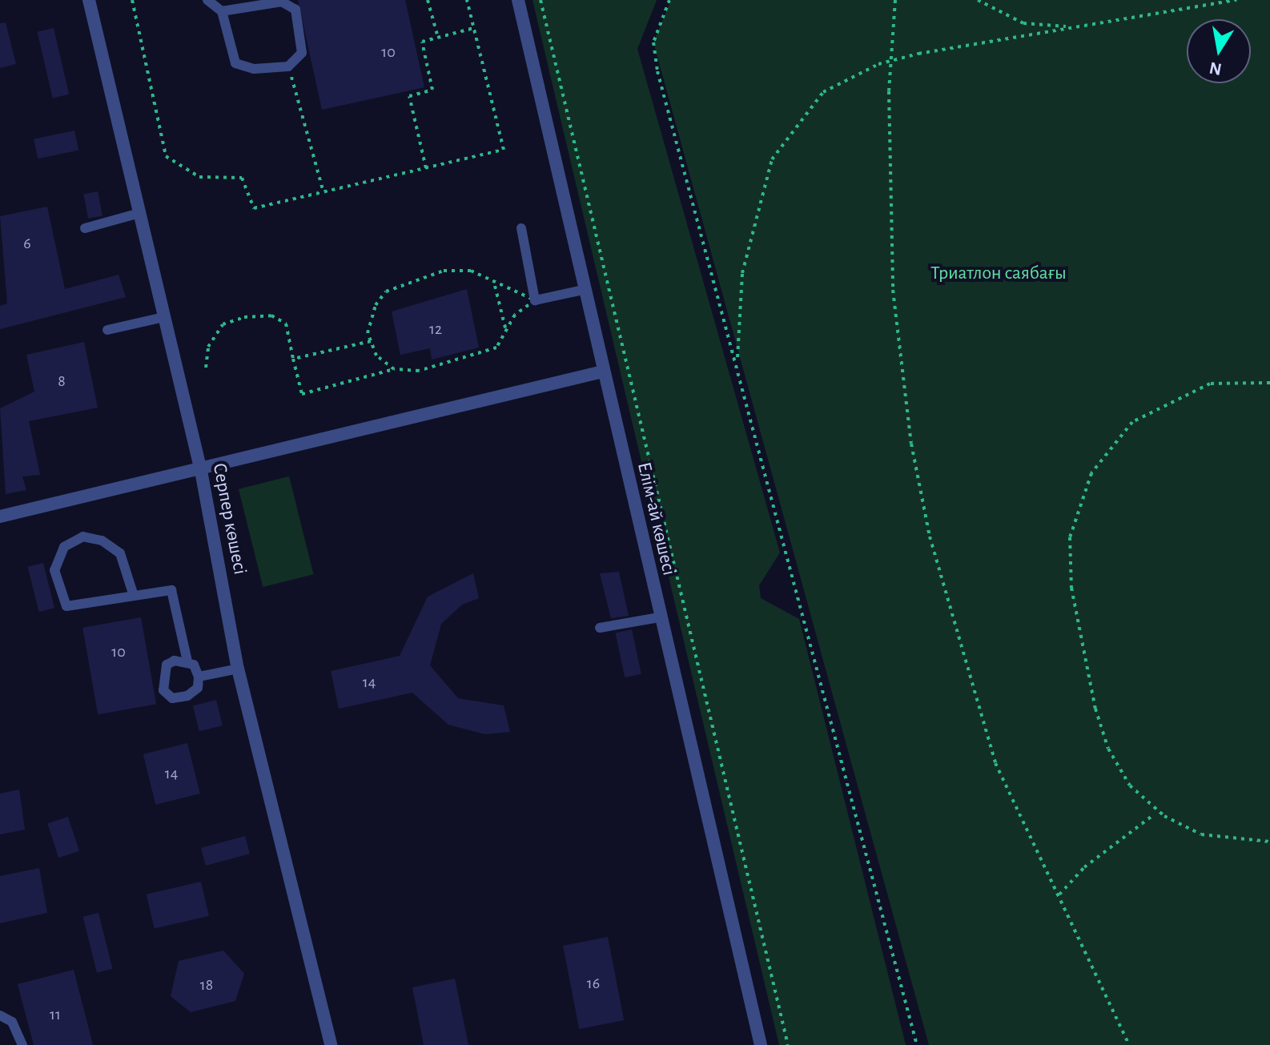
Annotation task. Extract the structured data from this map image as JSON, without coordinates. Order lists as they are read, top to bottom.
{
  "streets": {
    "street": ["Серпер көшесі", "Елім-ай көшесі"]
  },
  "parks": ["Триатлон саябағы"],
  "house_numbers": [
    "10",
    "6",
    "12",
    "8",
    "10",
    "14",
    "14",
    "16",
    "18",
    "11"
  ],
  "north": "bottom"
}
